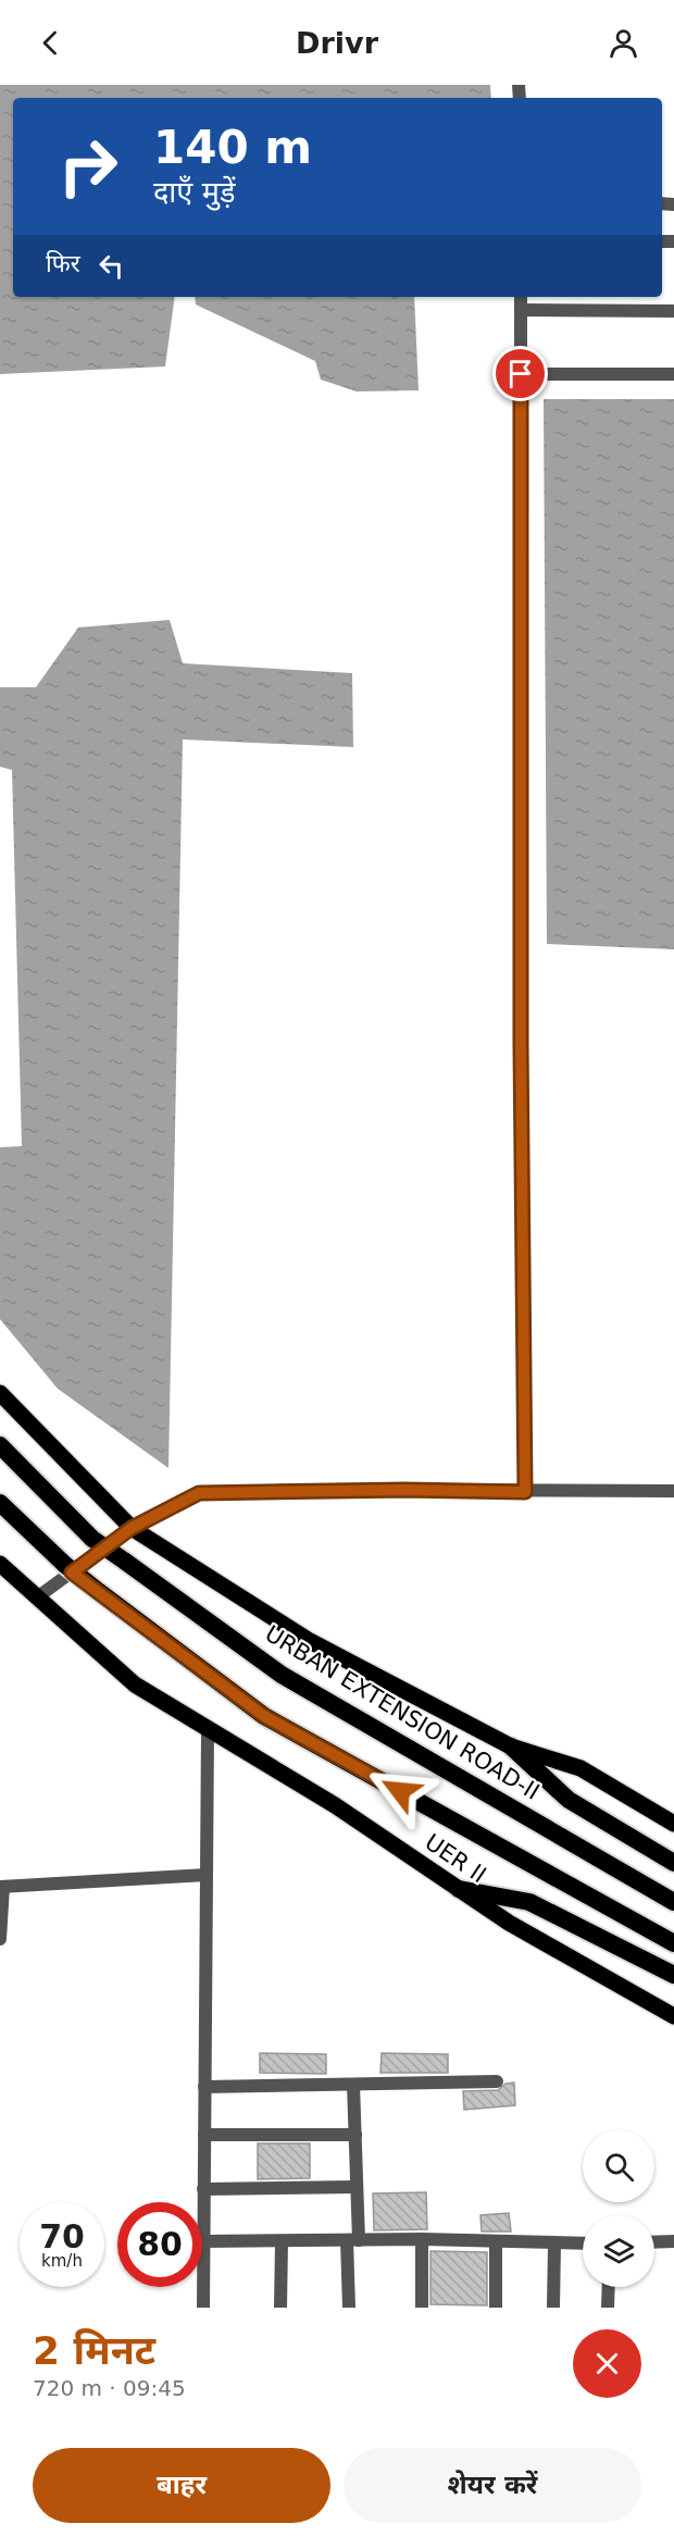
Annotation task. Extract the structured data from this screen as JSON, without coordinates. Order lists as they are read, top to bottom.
{
  "streets": {
    "highway": ["URBAN EXTENSION ROAD-II"],
    "main road": ["UER II"]
  },
  "page": {
    "header": "Drivr",
    "turn": ["140 m", "दाएँ मुड़ें"],
    "then": "फिर",
    "speed": "70 km/h",
    "limit": "80",
    "heading": ["2 मिनट", "720 m · 09:45"],
    "buttons": ["बाहर", "शेयर करें"]
  }
}
